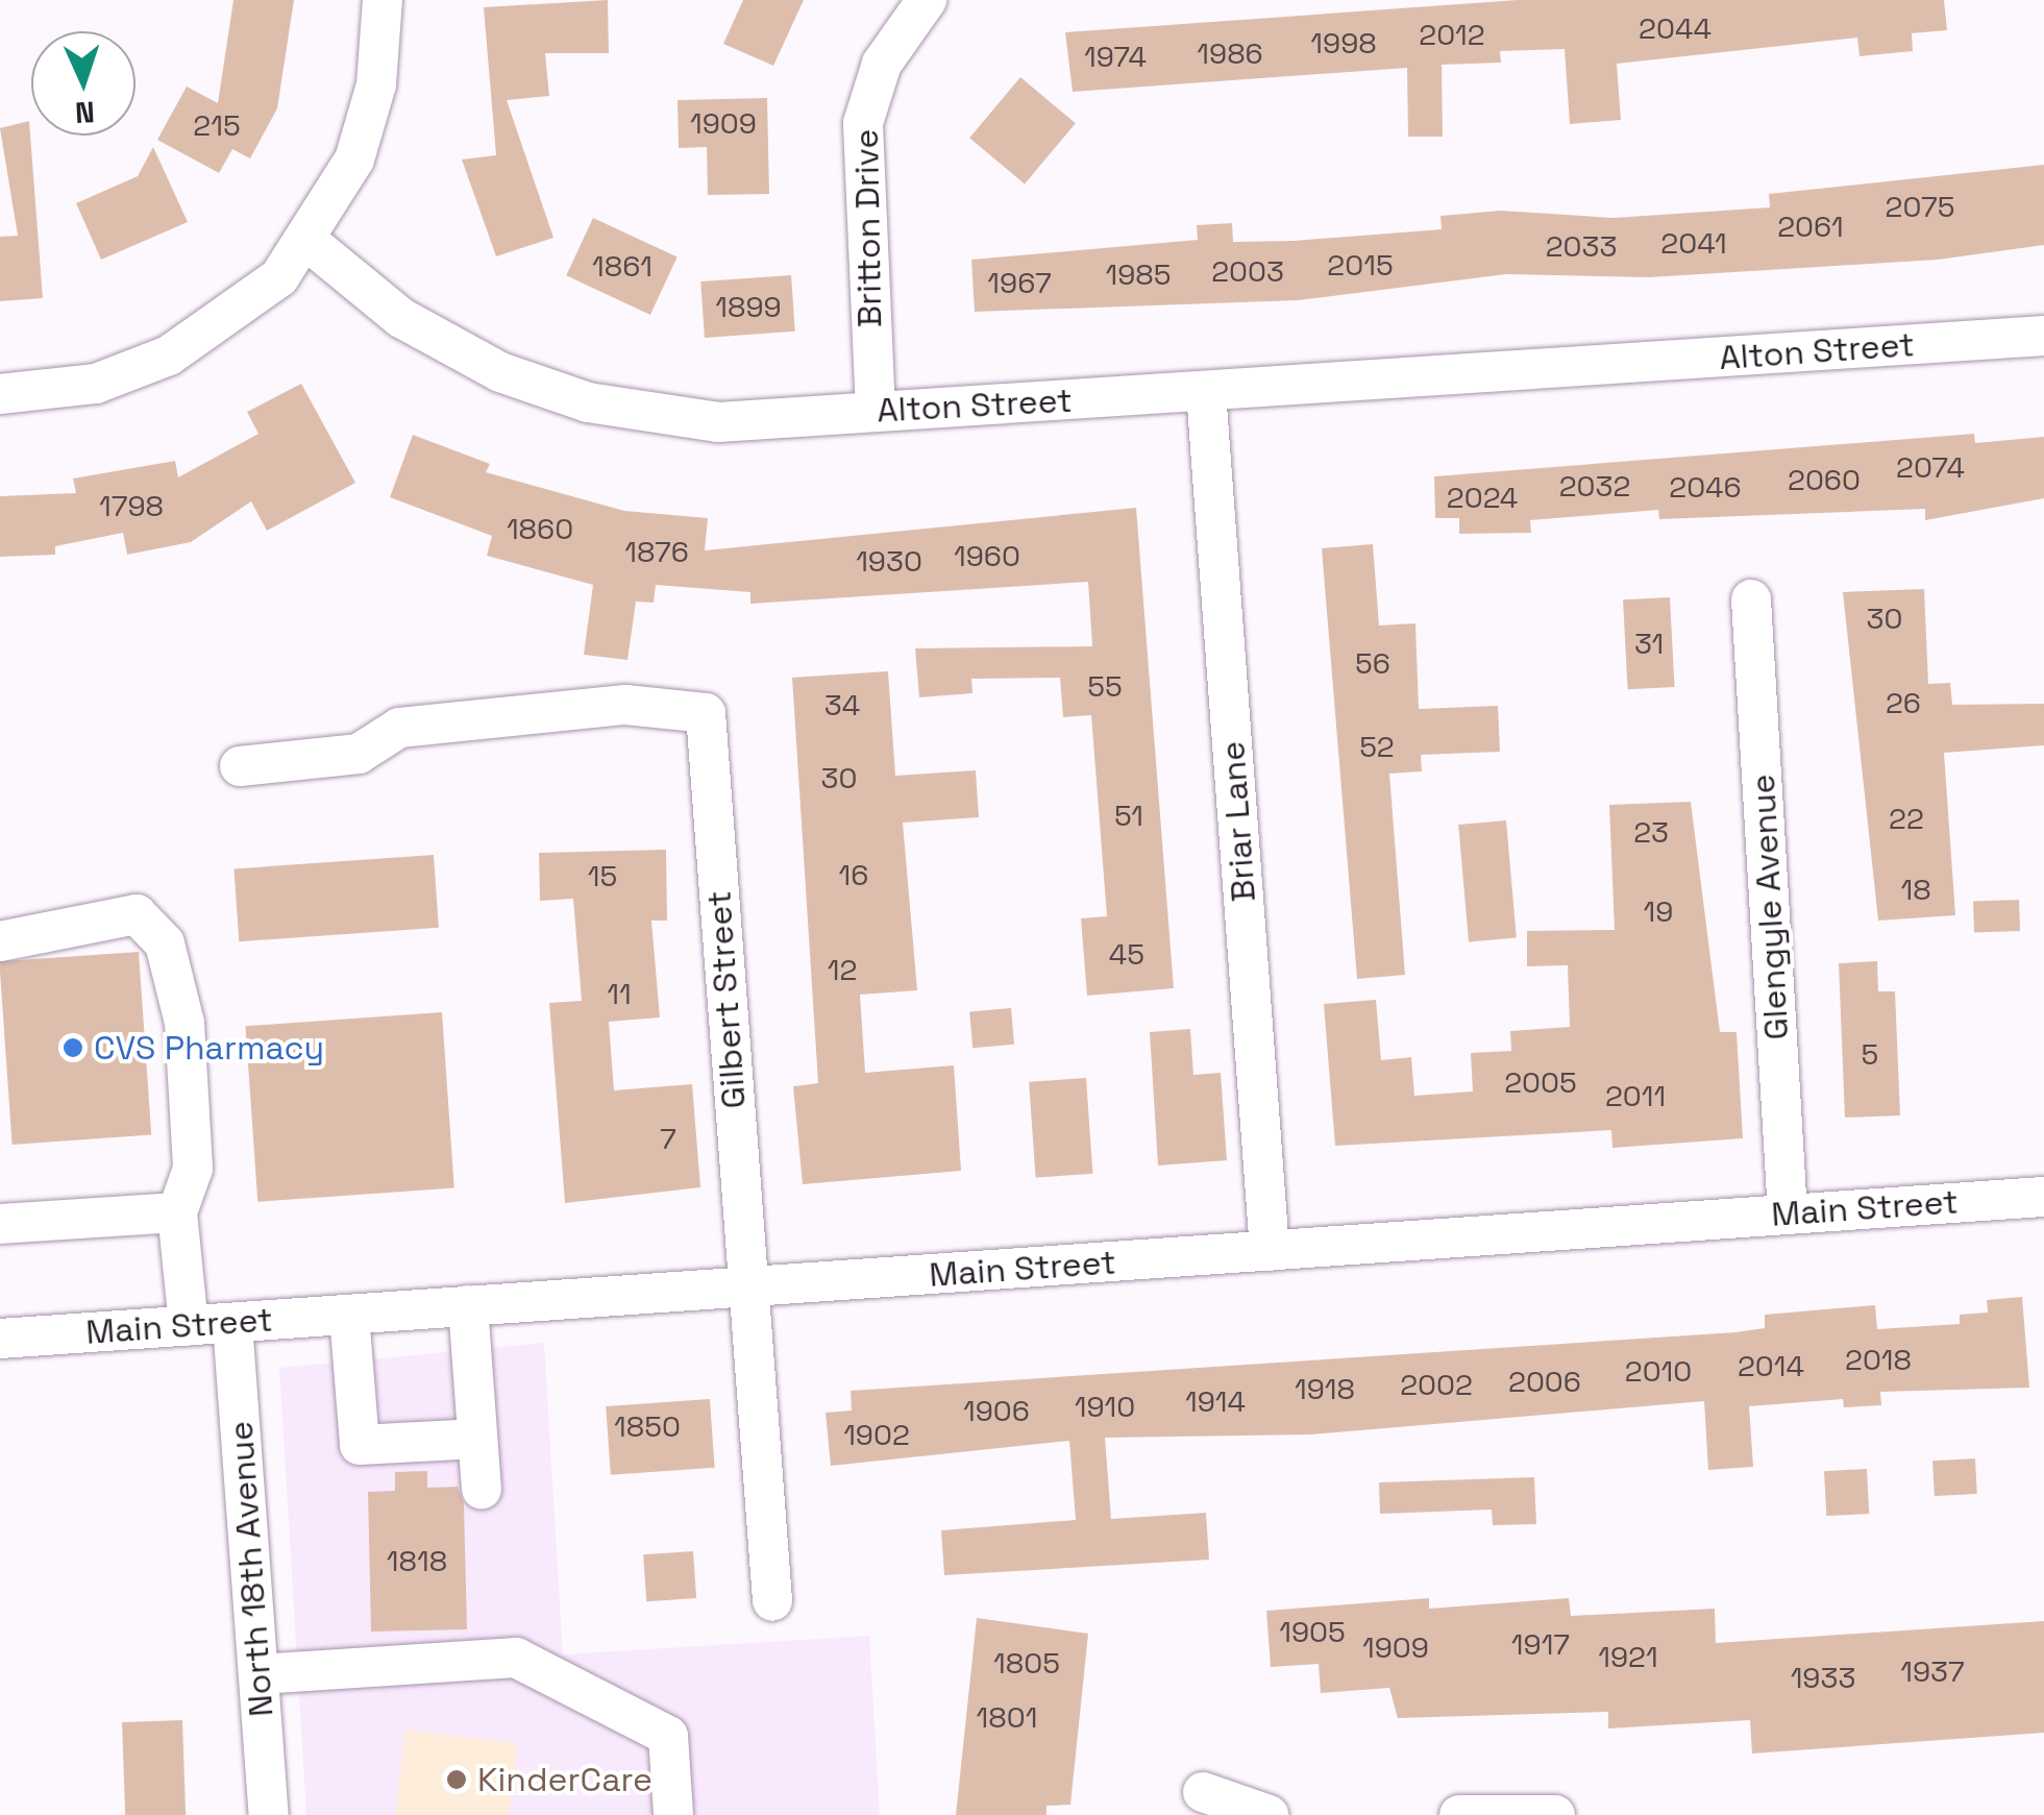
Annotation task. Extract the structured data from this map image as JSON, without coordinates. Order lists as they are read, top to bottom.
{
  "streets": {
    "street": [
      "Britton Drive",
      "Alton Street",
      "Briar Lane",
      "Glengyle Avenue",
      "Gilbert Street",
      "Main Street",
      "North 18th Avenue"
    ]
  },
  "crossings": [
    ["Britton Drive", "Alton Street"],
    ["Alton Street", "Briar Lane"],
    ["Briar Lane", "Main Street"],
    ["Glengyle Avenue", "Main Street"],
    ["Gilbert Street", "Main Street"],
    ["Main Street", "North 18th Avenue"]
  ],
  "places": ["CVS Pharmacy", "KinderCare"],
  "house_numbers": [
    "2044",
    "2012",
    "1998",
    "1986",
    "1974",
    "1909",
    "215",
    "2075",
    "2061",
    "2041",
    "2033",
    "2015",
    "1861",
    "2003",
    "1985",
    "1967",
    "1899",
    "2074",
    "2060",
    "2032",
    "2046",
    "2024",
    "1798",
    "1860",
    "1876",
    "1960",
    "1930",
    "30",
    "31",
    "56",
    "55",
    "26",
    "34",
    "52",
    "30",
    "51",
    "22",
    "23",
    "16",
    "15",
    "18",
    "19",
    "45",
    "12",
    "11",
    "5",
    "2005",
    "2011",
    "7",
    "2018",
    "2014",
    "2010",
    "2006",
    "2002",
    "1918",
    "1914",
    "1910",
    "1906",
    "1850",
    "1902",
    "1818",
    "1905",
    "1917",
    "1909",
    "1921",
    "1805",
    "1937",
    "1933",
    "1801"
  ],
  "north": "bottom"
}
